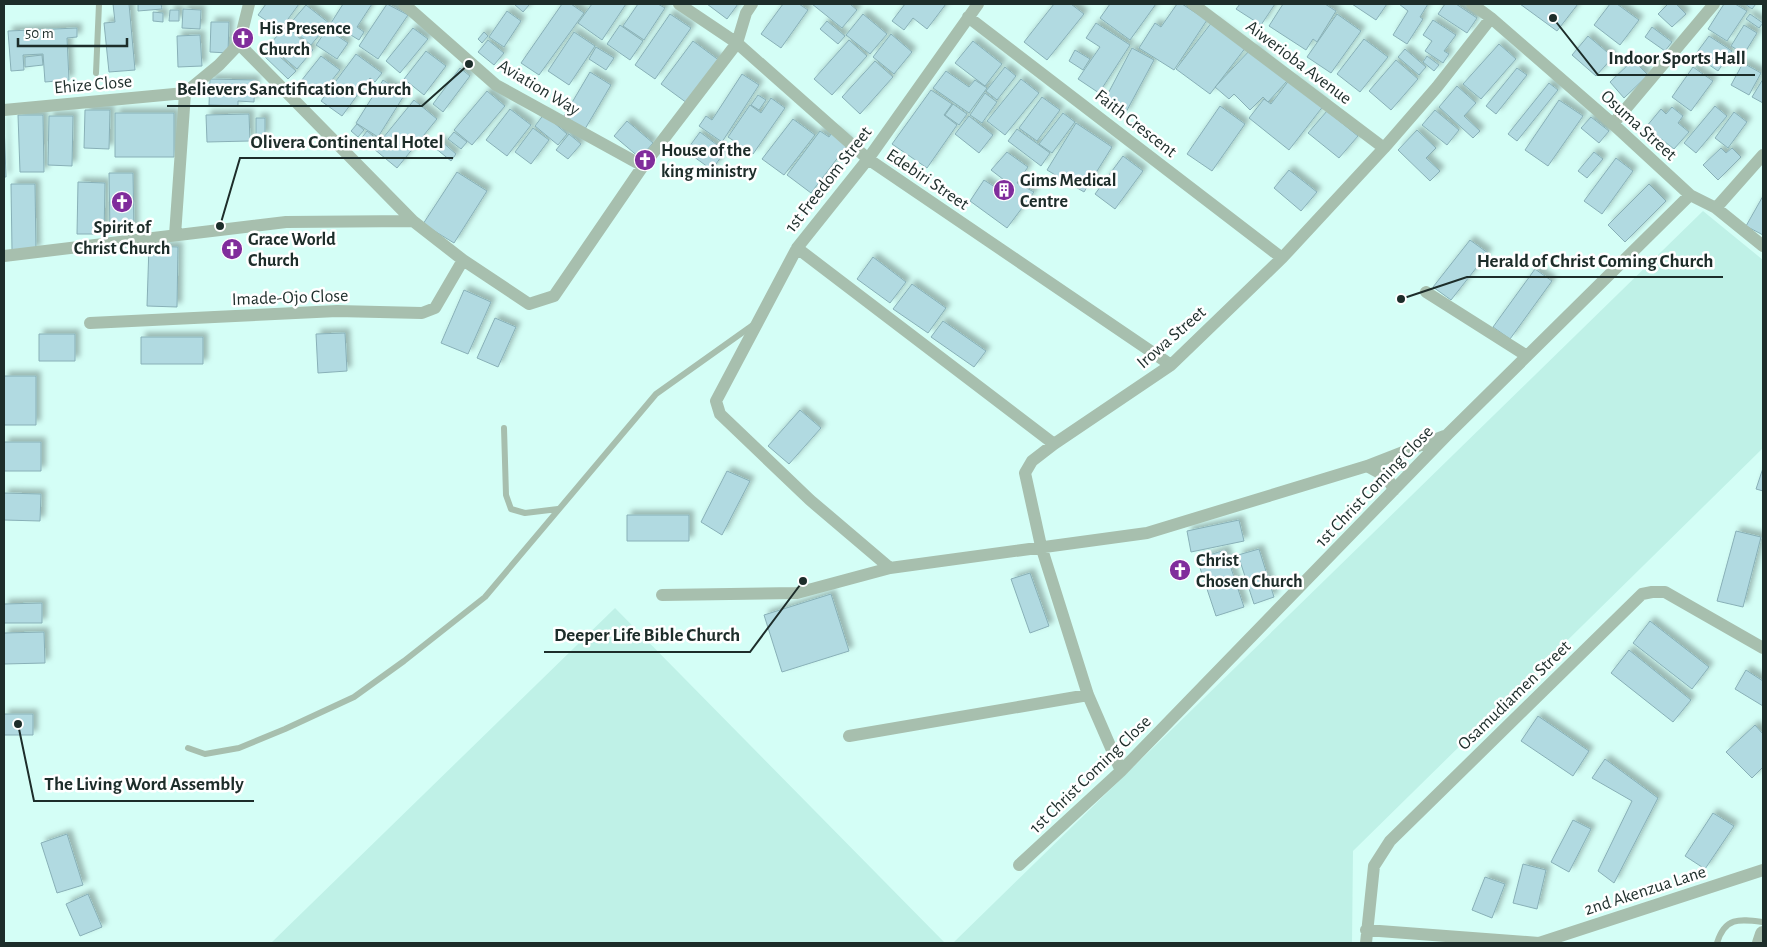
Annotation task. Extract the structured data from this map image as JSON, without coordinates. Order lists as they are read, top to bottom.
{
  "streets": {
    "street": [
      "Aiwerioba Avenue",
      "Ehize Close",
      "Aviation Way",
      "Faith Crescent",
      "Osuma Street",
      "1st Freedom Street",
      "Edebiri Street",
      "Imade-Ojo Close",
      "Irowa Street",
      "1st Christ Coming Close",
      "Osamudiamen Street",
      "2nd Akenzua Lane"
    ]
  },
  "crossings": [
    ["Aiwerioba Avenue", "Irowa Street"],
    ["Faith Crescent", "1st Freedom Street"],
    ["Faith Crescent", "Irowa Street"],
    ["Osuma Street", "Irowa Street"],
    ["Osuma Street", "1st Christ Coming Close"],
    ["1st Freedom Street", "Edebiri Street"],
    ["Edebiri Street", "Irowa Street"],
    ["Irowa Street", "1st Christ Coming Close"],
    ["Osamudiamen Street", "2nd Akenzua Lane"]
  ],
  "places": {
    "other": [
      "Indoor Sports Hall",
      "Believers Sanctification Church",
      "Olivera Continental Hotel",
      "Herald of Christ Coming Church",
      "Deeper Life Bible Church",
      "The Living Word Assembly"
    ],
    "church": [
      "His Presence Church",
      "House of the king ministry",
      "Spirit of Christ Church",
      "Grace World Church",
      "Christ Chosen Church"
    ],
    "building": ["Gims Medical Centre"]
  },
  "scale_bar": "50 m"
}
